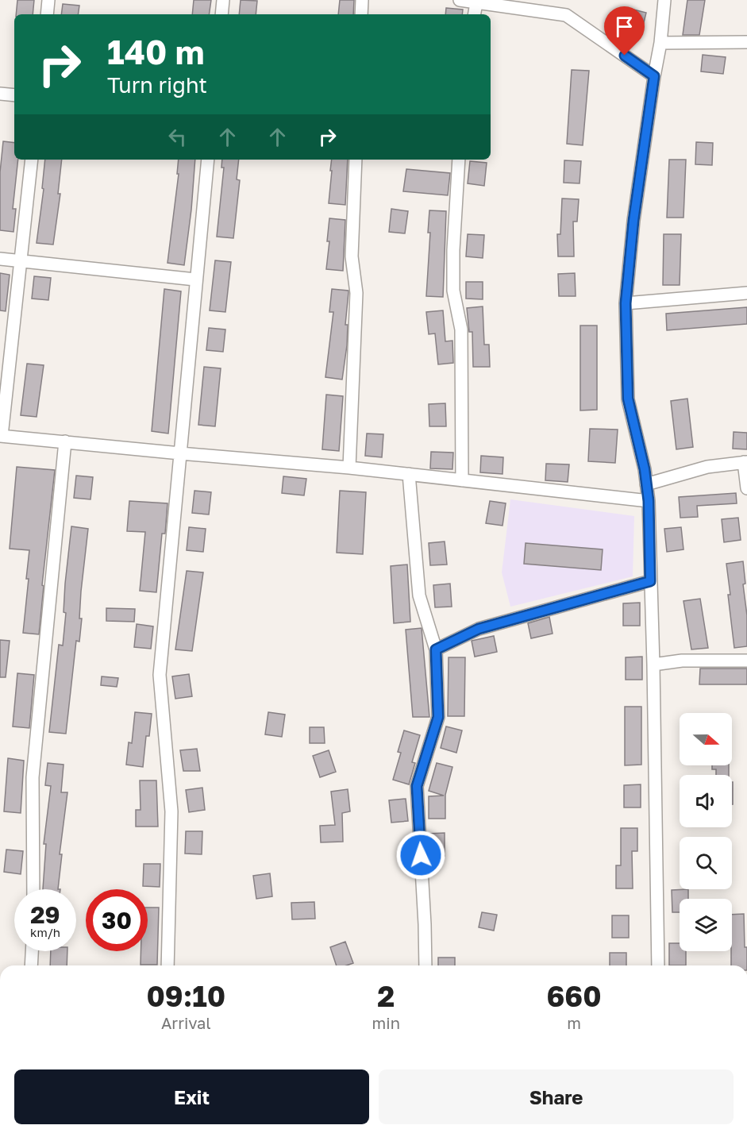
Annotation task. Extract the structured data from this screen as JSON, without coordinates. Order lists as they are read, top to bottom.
{
  "north": "right",
  "page": {
    "turn": ["140 m", "Turn right"],
    "speed": "29 km/h",
    "limit": "30",
    "eta": [
      "09:10",
      "Arrival",
      "2",
      "min",
      "660",
      "m"
    ],
    "buttons": ["Exit", "Share"]
  }
}
